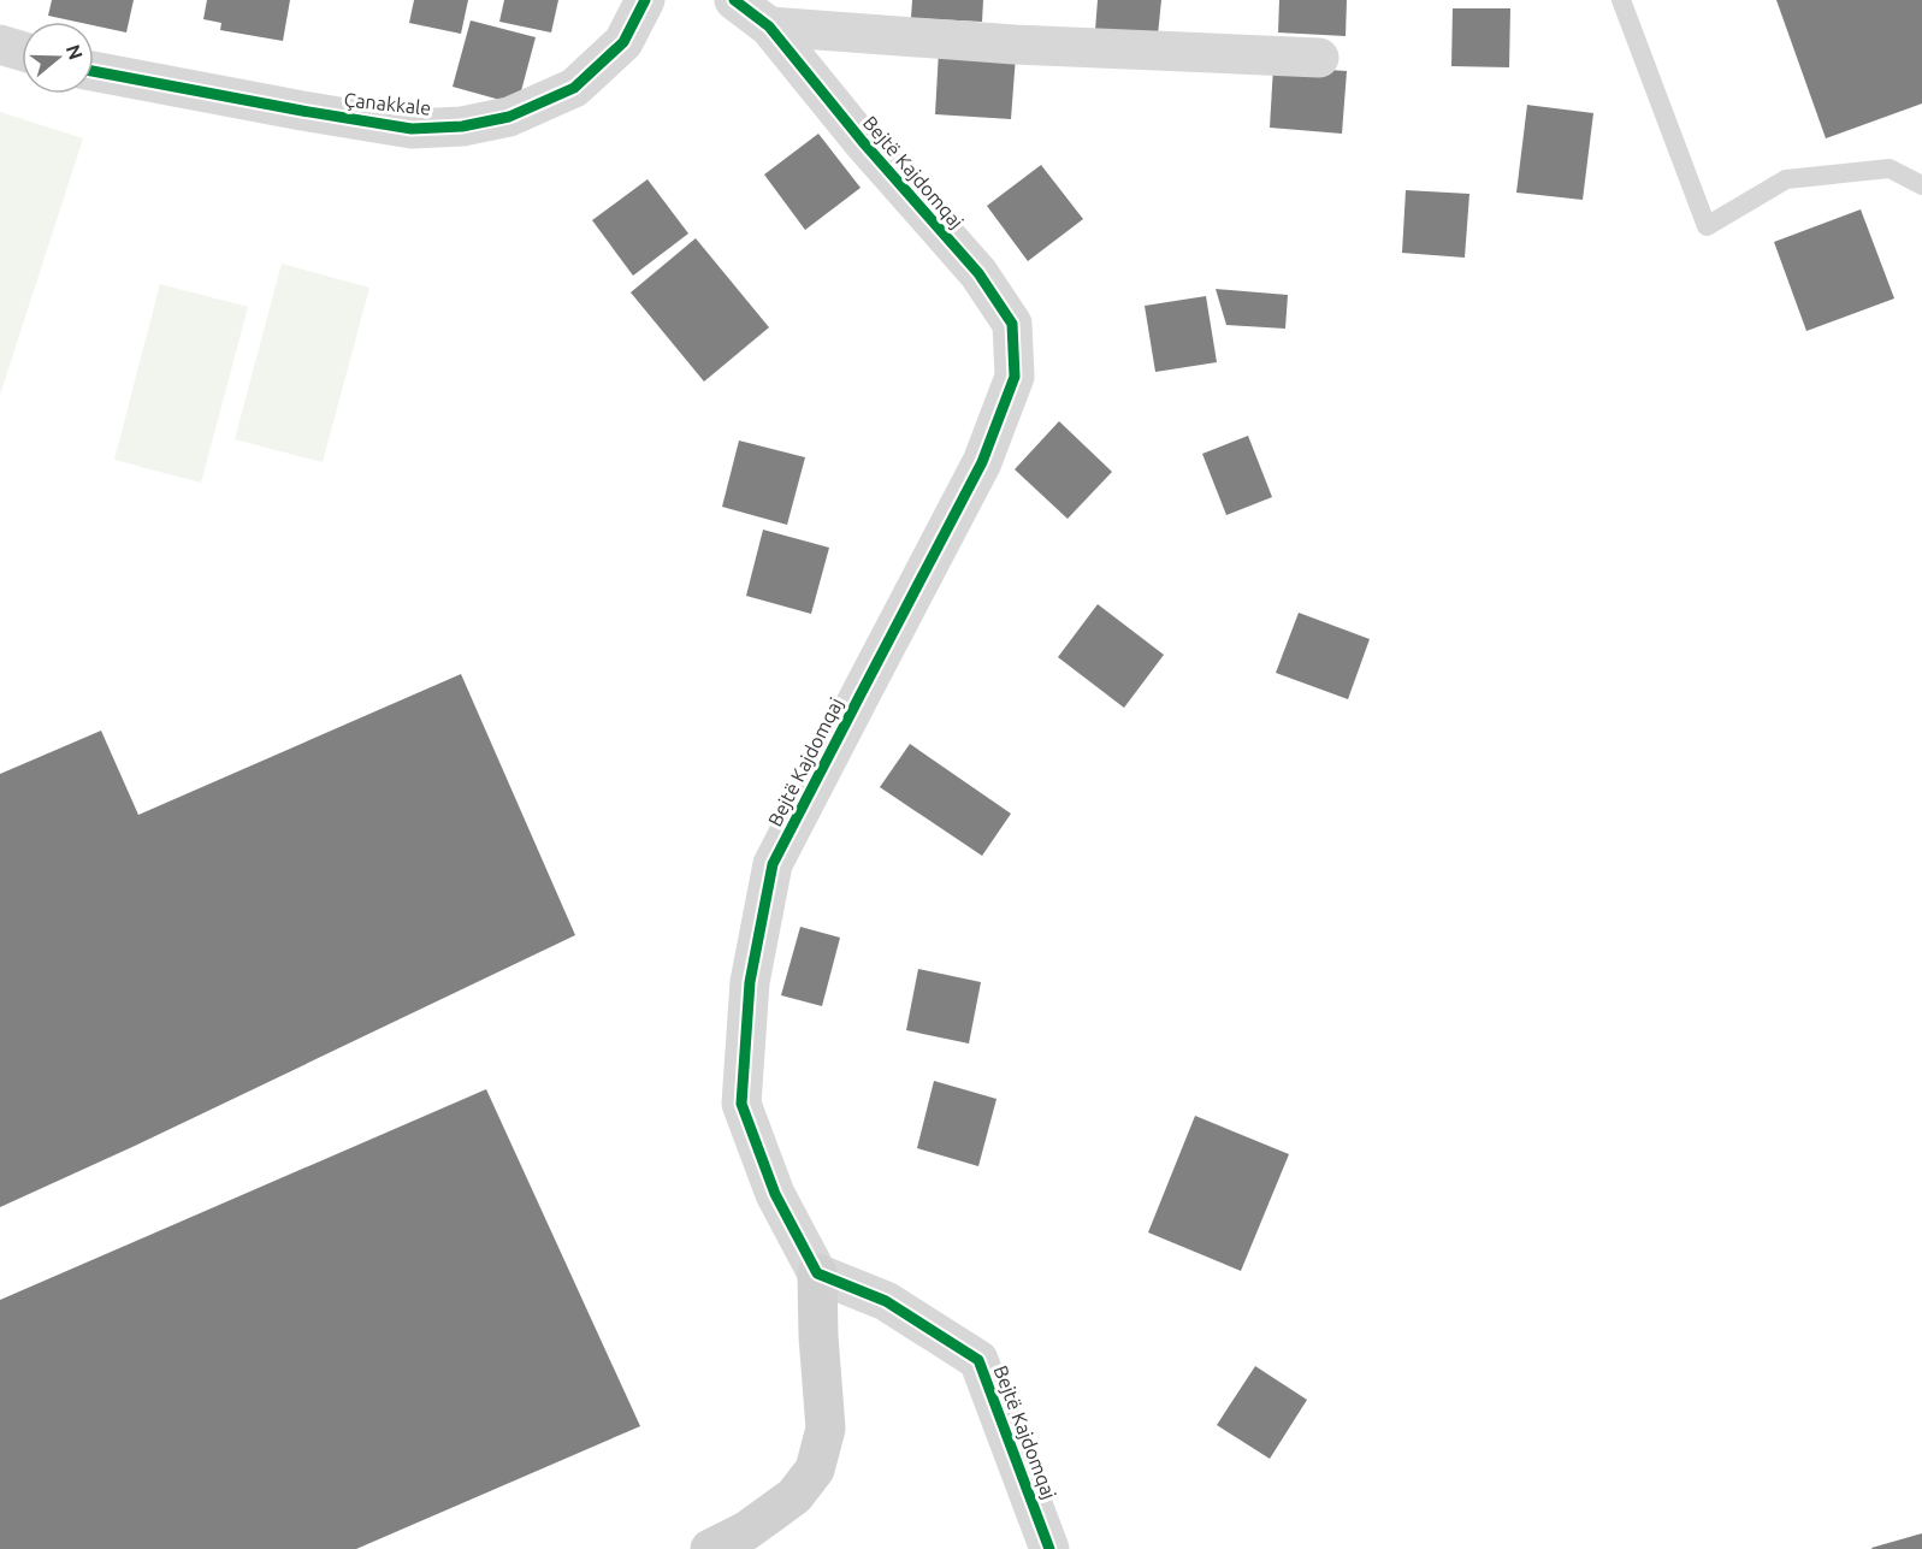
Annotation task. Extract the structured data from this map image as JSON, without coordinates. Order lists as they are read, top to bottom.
{
  "streets": {
    "street": ["Çanakkale", "Bejtë Kajdomqaj"]
  },
  "north": "right"
}
